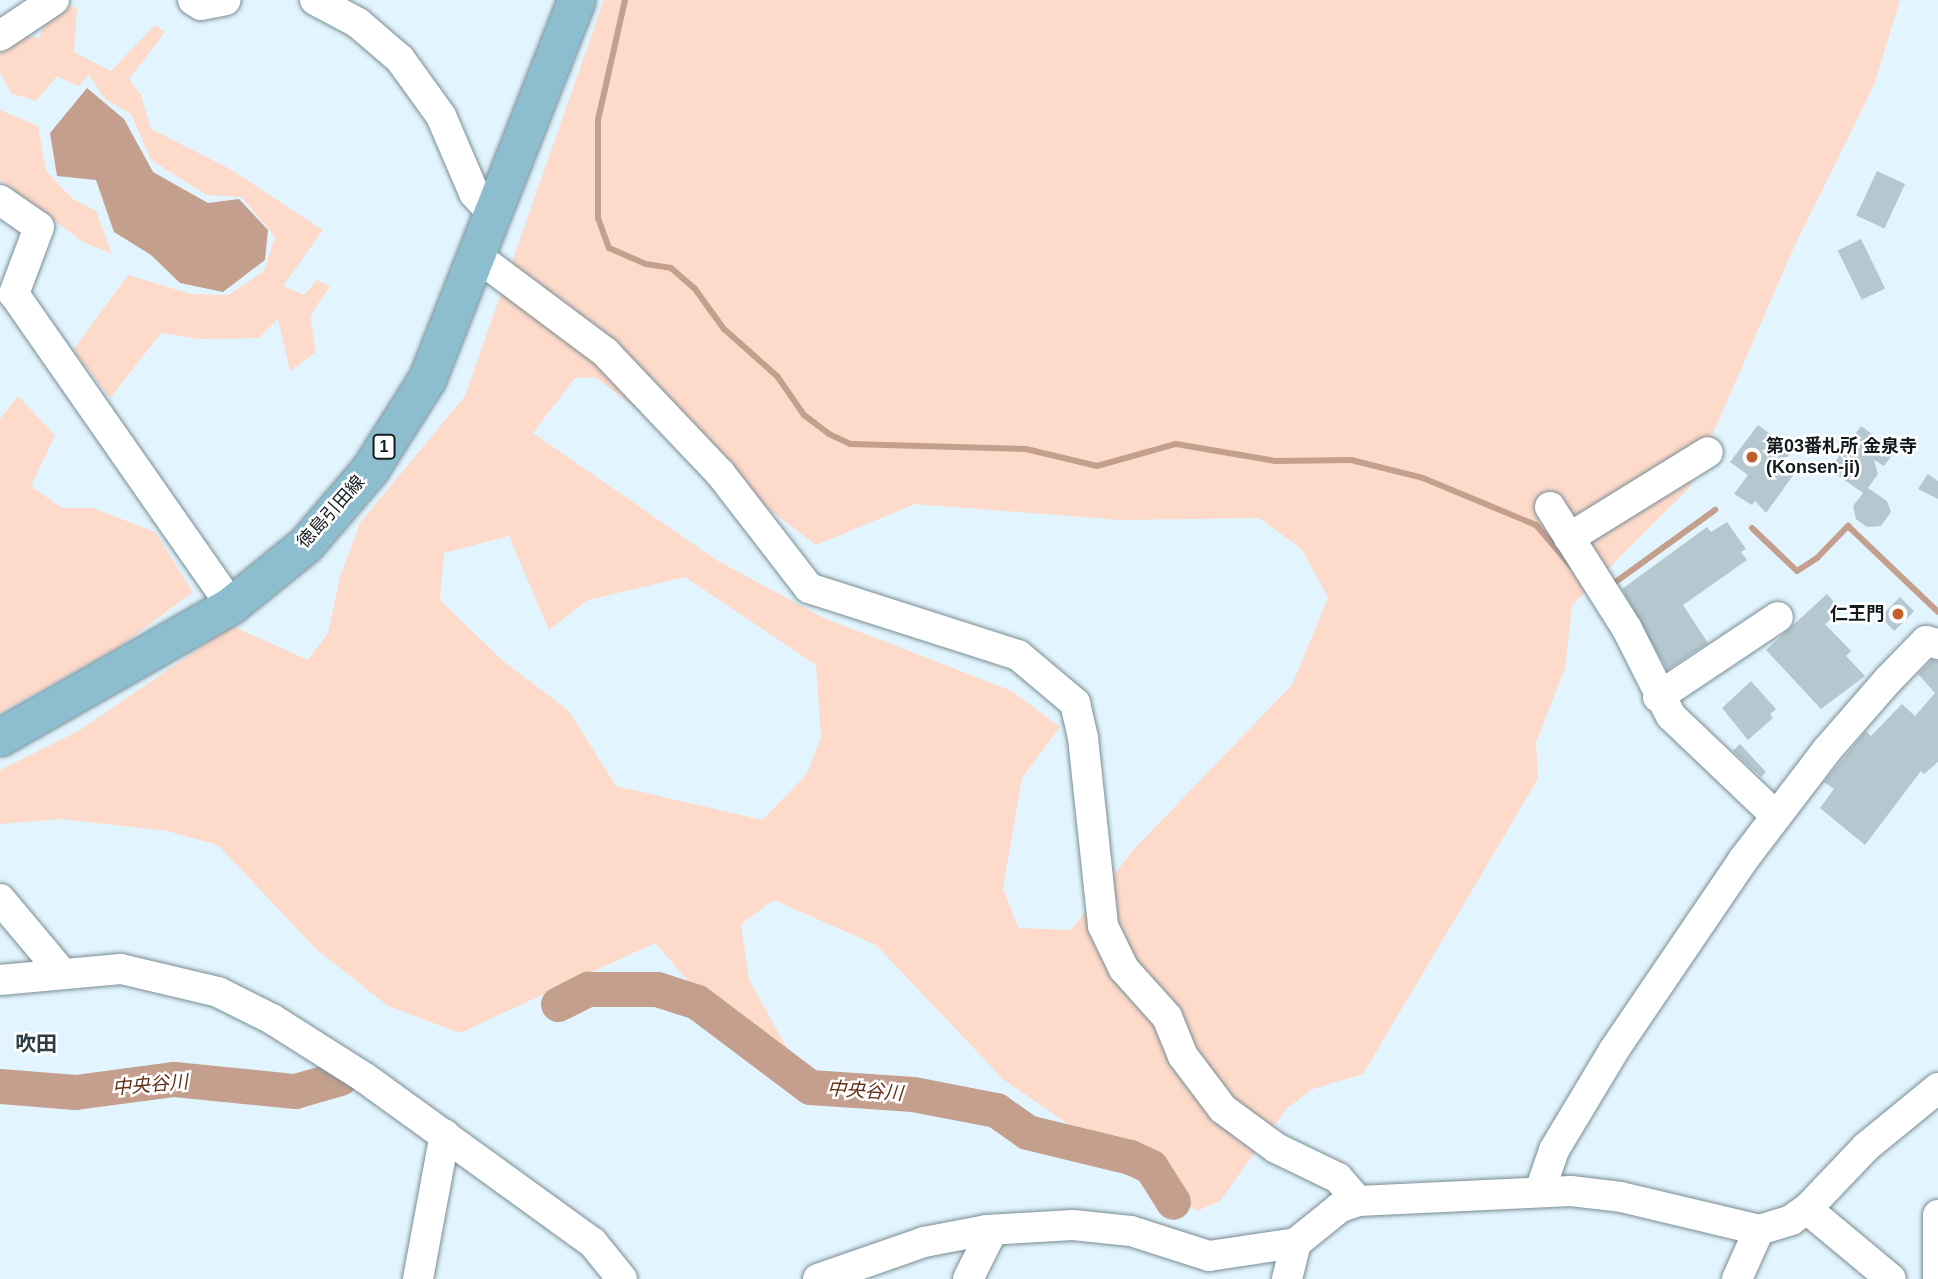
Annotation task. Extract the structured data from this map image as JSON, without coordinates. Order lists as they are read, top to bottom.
{
  "streets": {
    "main road": ["1", "徳島引田線"]
  },
  "districts": ["吹田"],
  "water": ["中央谷川"],
  "places": ["第03番札所 金泉寺 (Konsen-ji)", "仁王門"]
}
